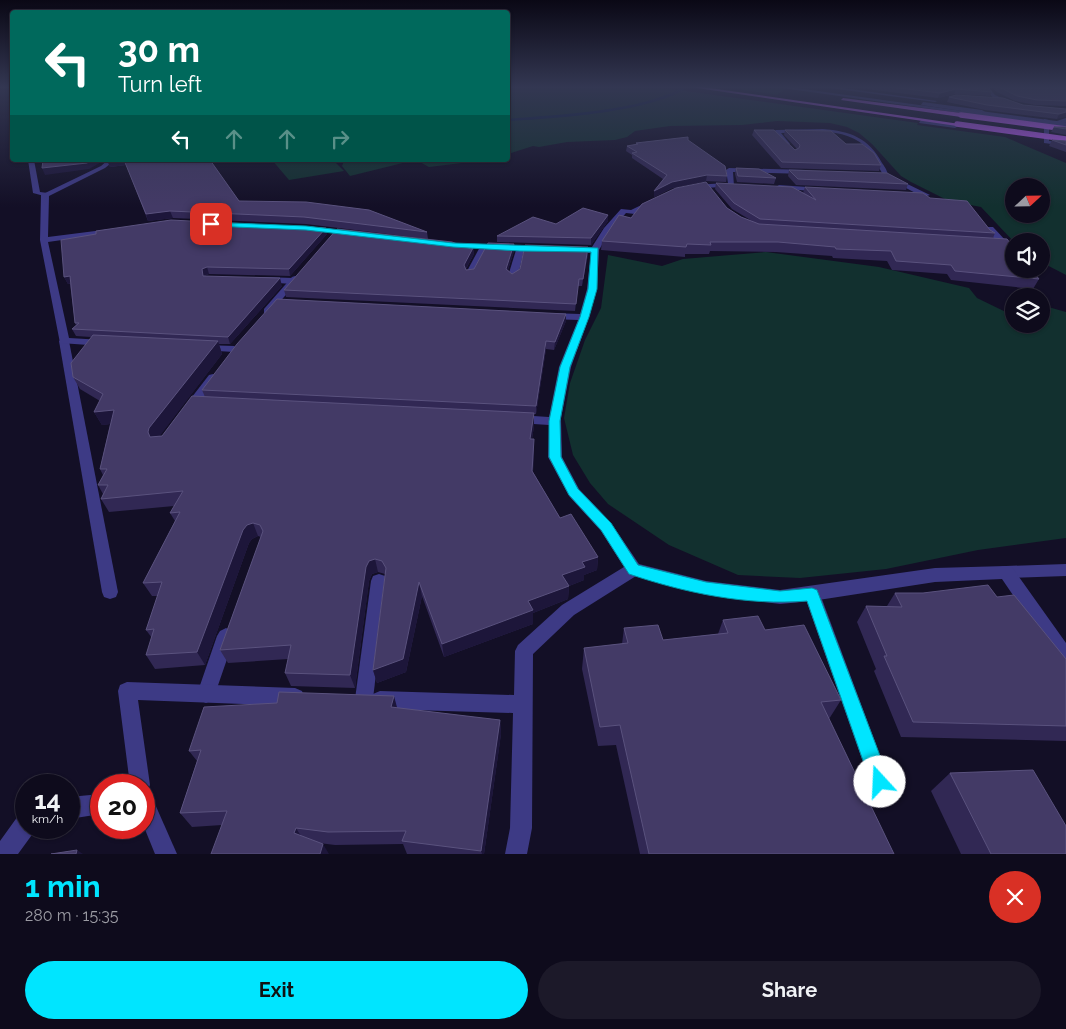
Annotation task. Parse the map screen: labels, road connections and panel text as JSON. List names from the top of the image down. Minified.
{"north":"right","page":{"turn":["30 m","Turn left"],"speed":"14 km/h","limit":"20","heading":["1 min","280 m · 15:35"],"buttons":["Exit","Share"]}}
